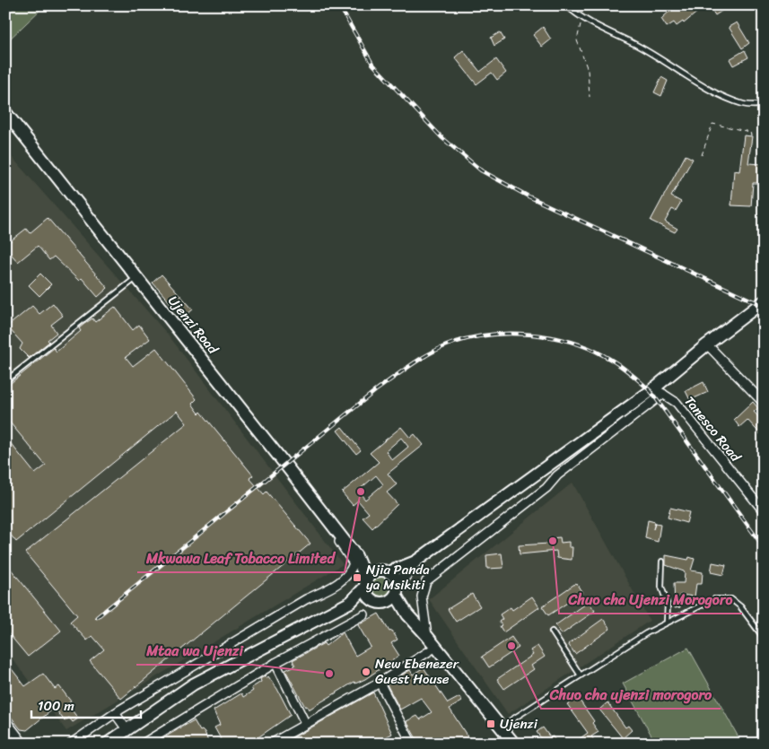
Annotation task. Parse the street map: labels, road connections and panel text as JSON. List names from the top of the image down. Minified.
{"streets":{"street":["Ujenzi Road","Tanesco Road"]},"places":{"other":["Mkwawa Leaf Tobacco Limited","Chuo cha Ujenzi Morogoro","Chuo cha ujenzi morogoro","New Ebenezer Guest House","Mtaa wa Ujenzi"],"transit":["Njia Panda ya Msikiti","Ujenzi"]},"scale_bar":"100 m"}
